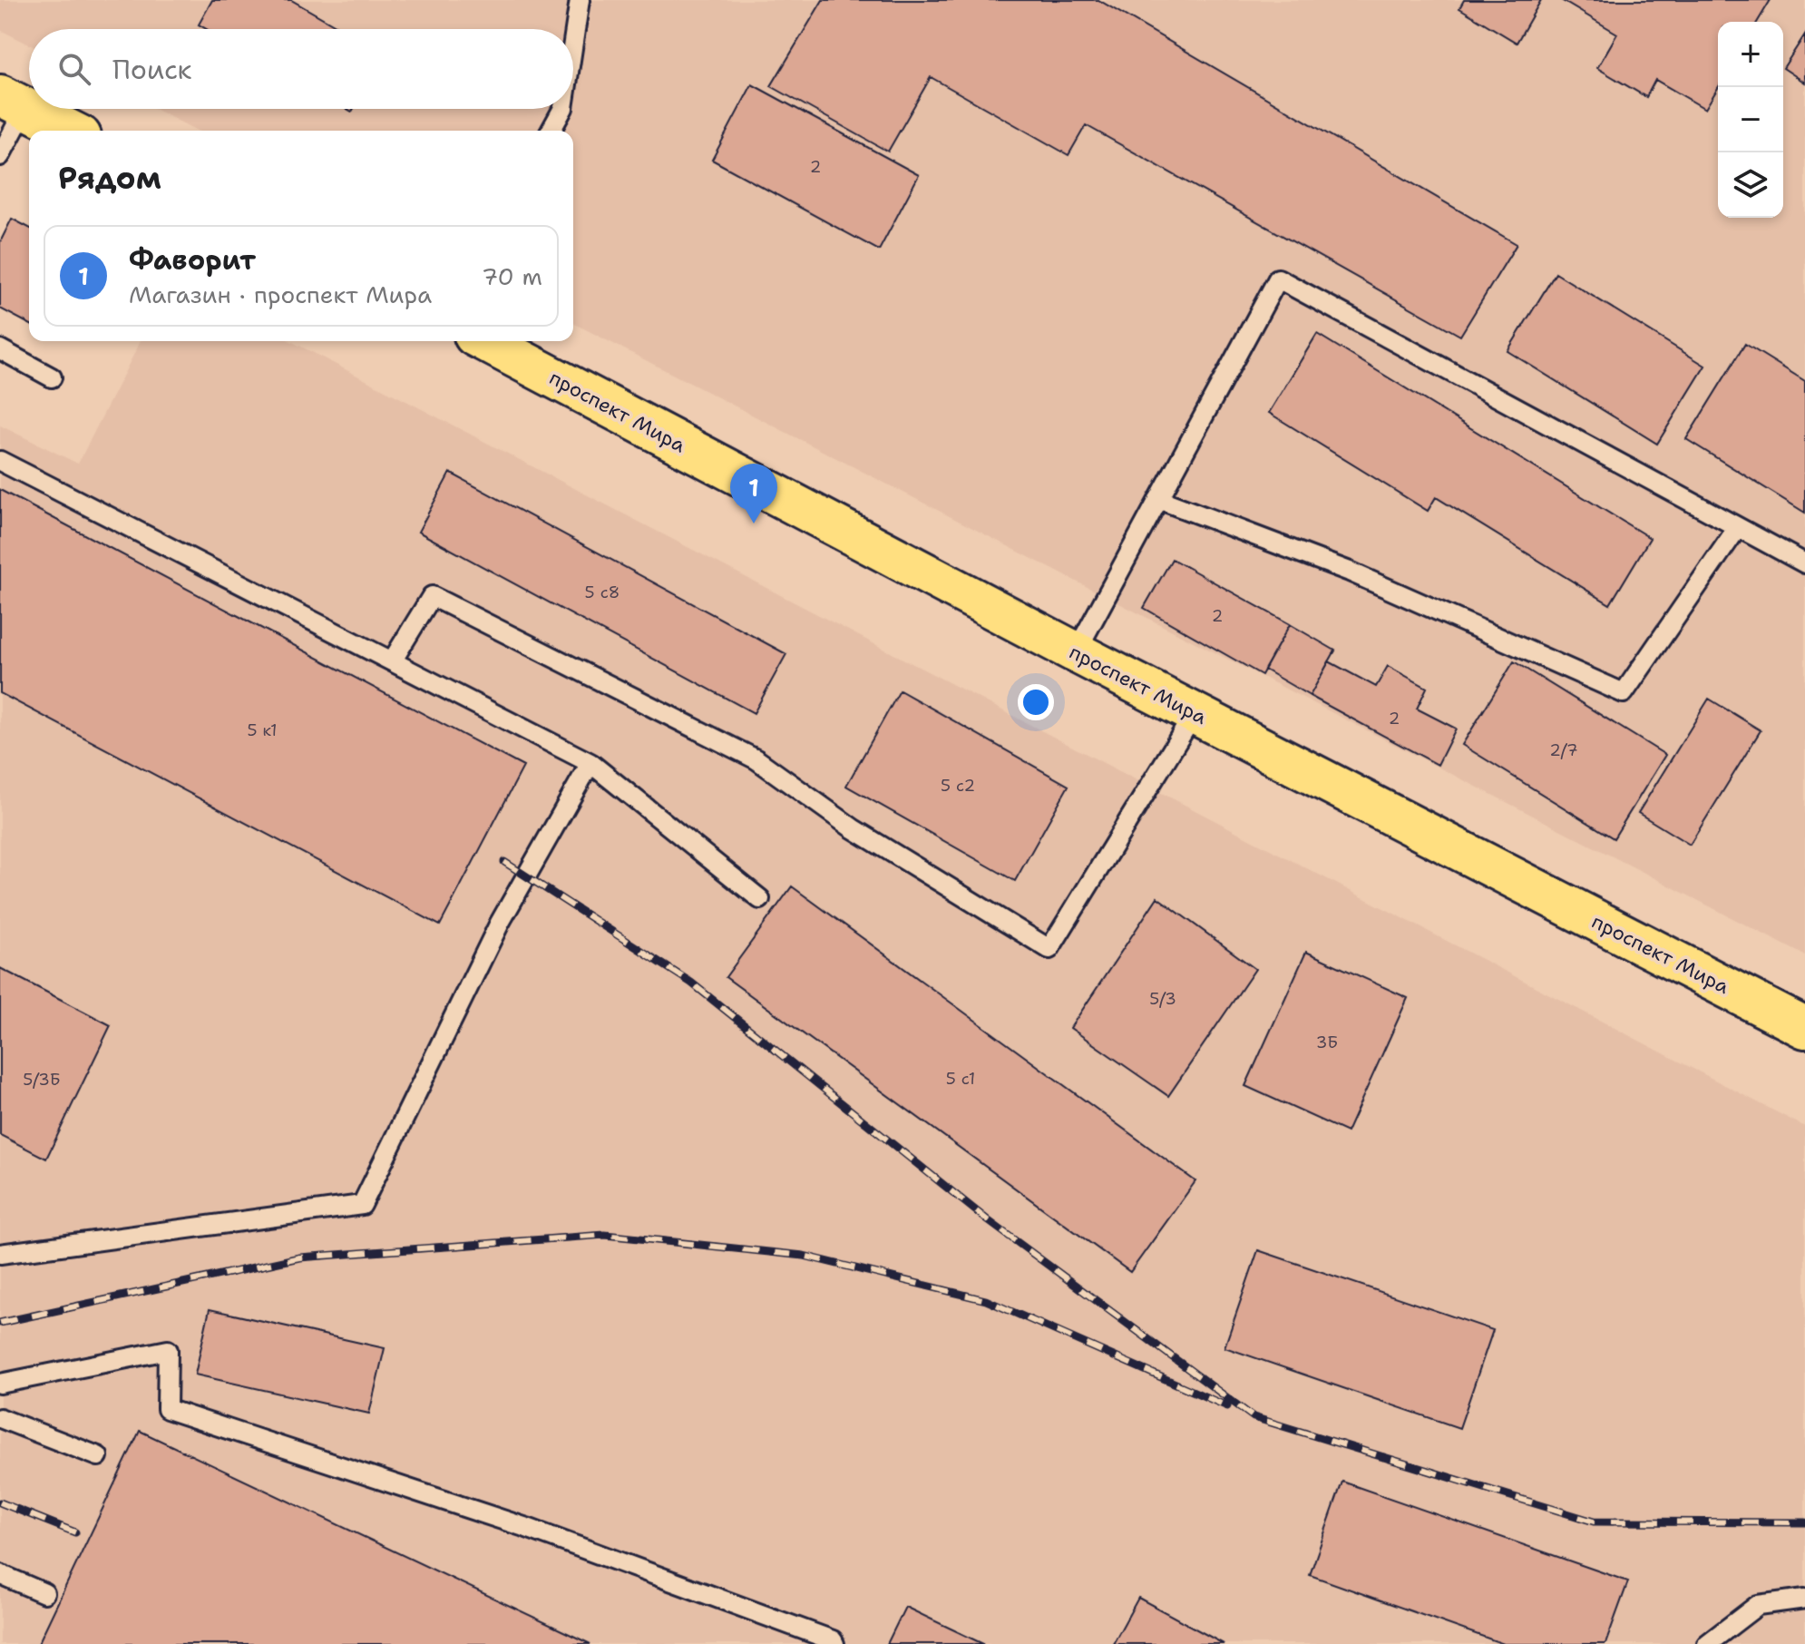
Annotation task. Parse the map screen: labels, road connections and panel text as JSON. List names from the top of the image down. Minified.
{"streets":{"main road":["проспект Мира"]},"house_numbers":["2","5 с8","2","2","5 к1","2/7","5 с2","5/3","3Б","5 с1","5/3Б"],"page":{"map_buttons":["+","−"],"search":"Поиск","heading":"Рядом","list":[{"mark":"1","name":"Фаворит","note":"Магазин · проспект Мира","value":"70 m"}],"pins":"1"}}
